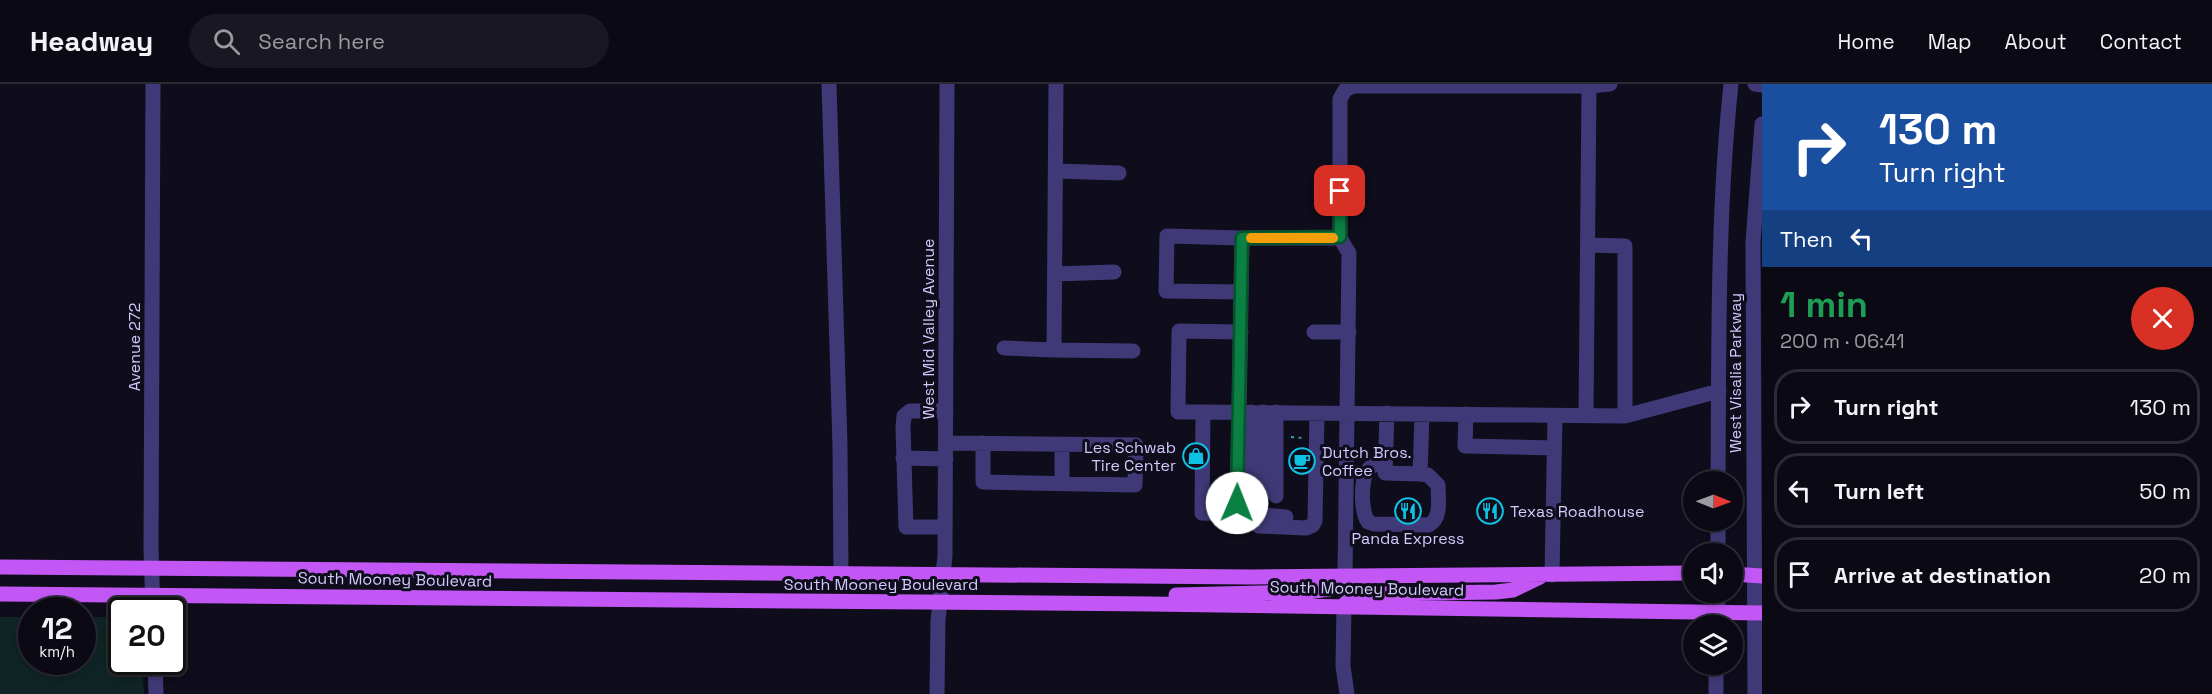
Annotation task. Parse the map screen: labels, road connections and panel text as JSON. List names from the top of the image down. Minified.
{"streets":{"main road":["South Mooney Boulevard"],"street":["West Mid Valley Avenue","Avenue 272","West Visalia Parkway"]},"crossings":[["West Mid Valley Avenue","South Mooney Boulevard"],["Avenue 272","South Mooney Boulevard"],["West Visalia Parkway","South Mooney Boulevard"]],"places":{"shop":["Les Schwab Tire Center"],"cafe":["Dutch Bros. Coffee"],"restaurant":["Panda Express","Texas Roadhouse"]},"north":"right","page":{"header":"Headway","search":"Search here","nav":["Home","Map","About","Contact"],"turn":["130 m","Turn right"],"then":"Then","heading":["1 min","200 m · 06:41"],"list":[{"name":"Turn right","value":"130 m"},{"name":"Turn left","value":"50 m"},{"name":"Arrive at destination","value":"20 m"}],"speed":"12 km/h","limit":"20"}}
